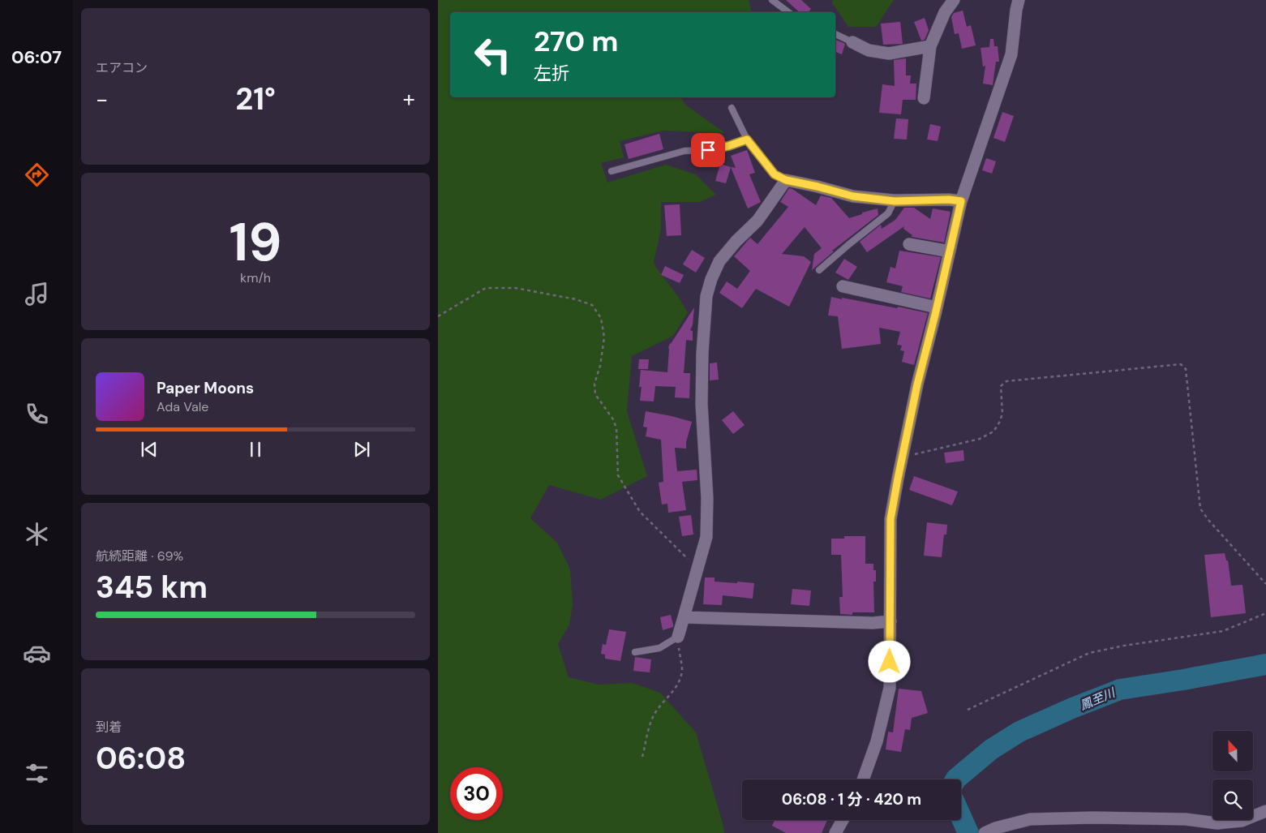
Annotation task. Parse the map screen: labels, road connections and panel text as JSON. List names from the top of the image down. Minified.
{"water":["鳳至川"],"north":"top","page":{"tabs":"06:07","tile":["エアコン",["19","km/h"],["航続距離 · 69%","345 km"],["到着","06:08"]],"turn":["270 m","左折"],"heat":["−","21°","+"],"song":["Paper Moons","Ada Vale"],"limit":"30","trip":"06:08 · 1 分 · 420 m"}}
